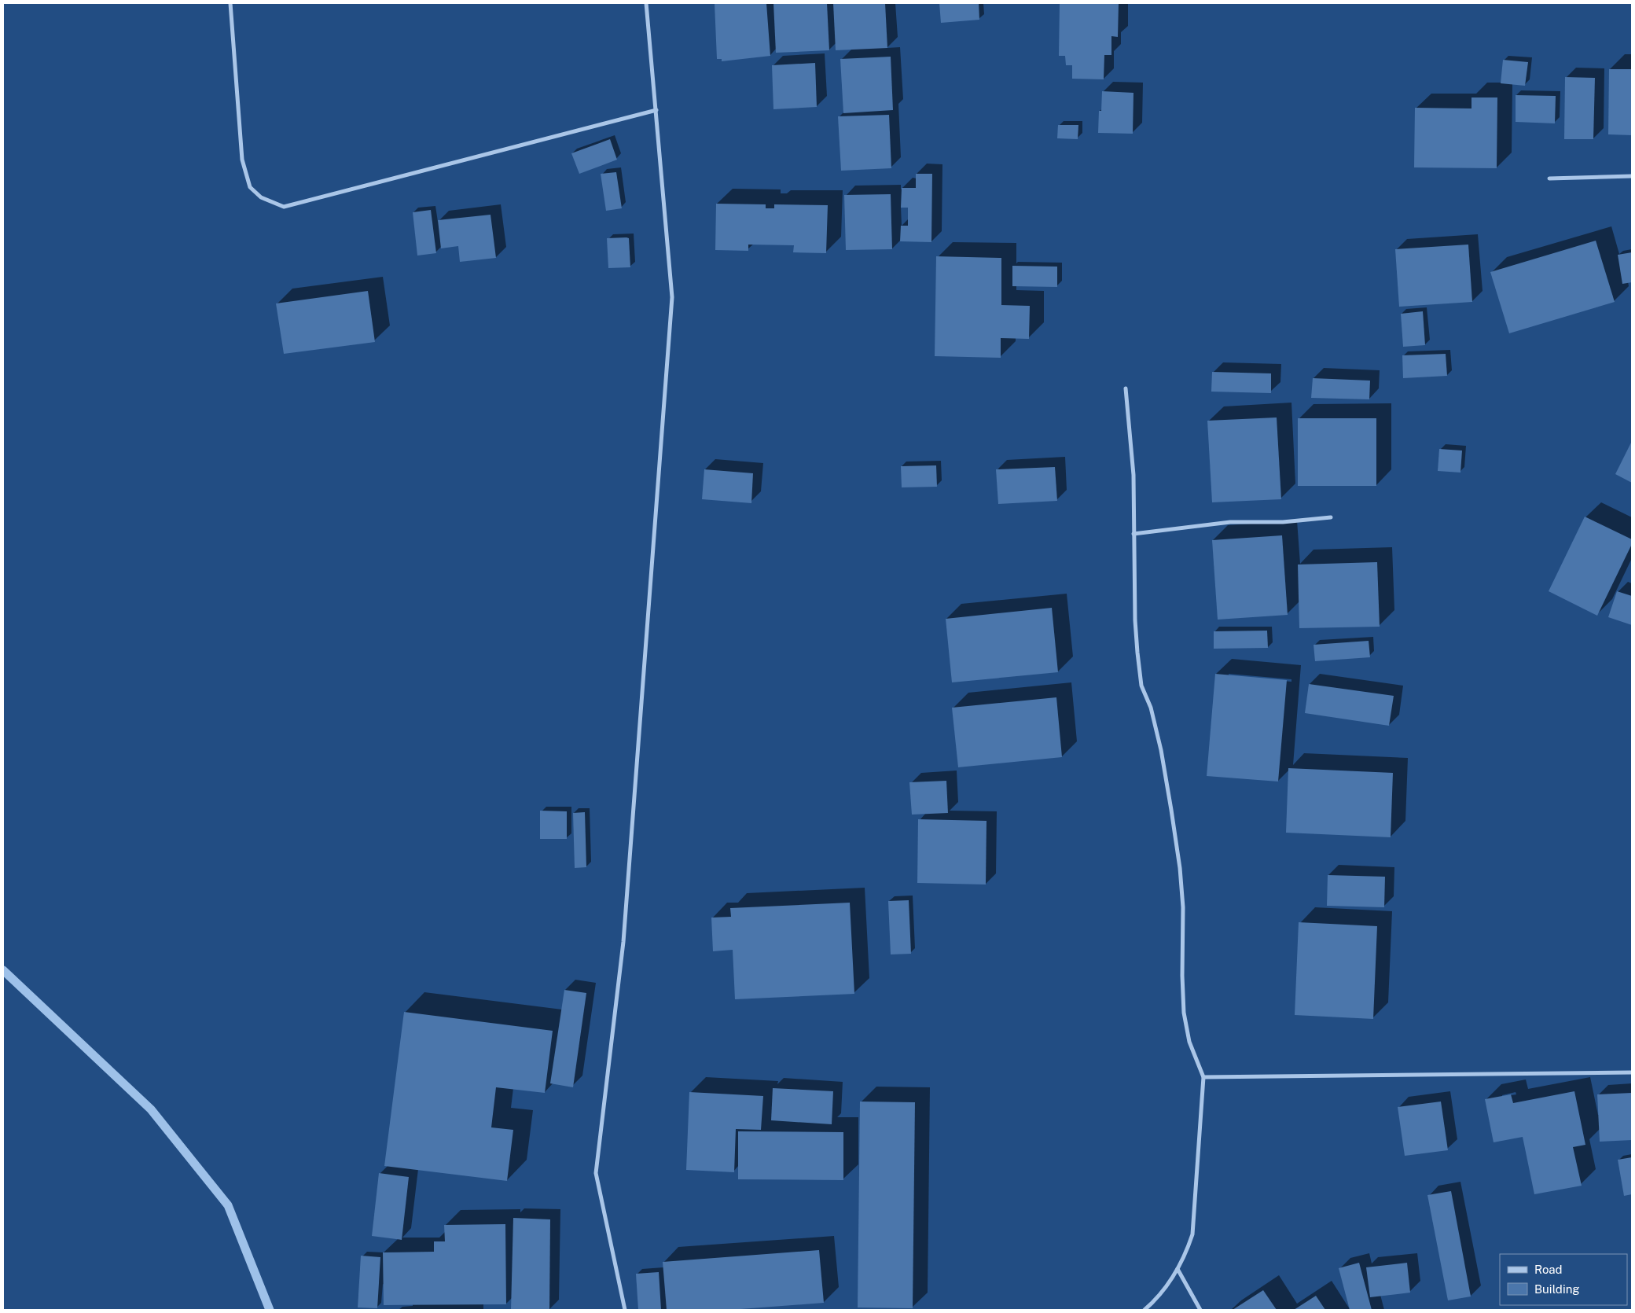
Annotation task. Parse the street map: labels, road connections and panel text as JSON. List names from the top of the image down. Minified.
{"legend":["Road","Building"]}
